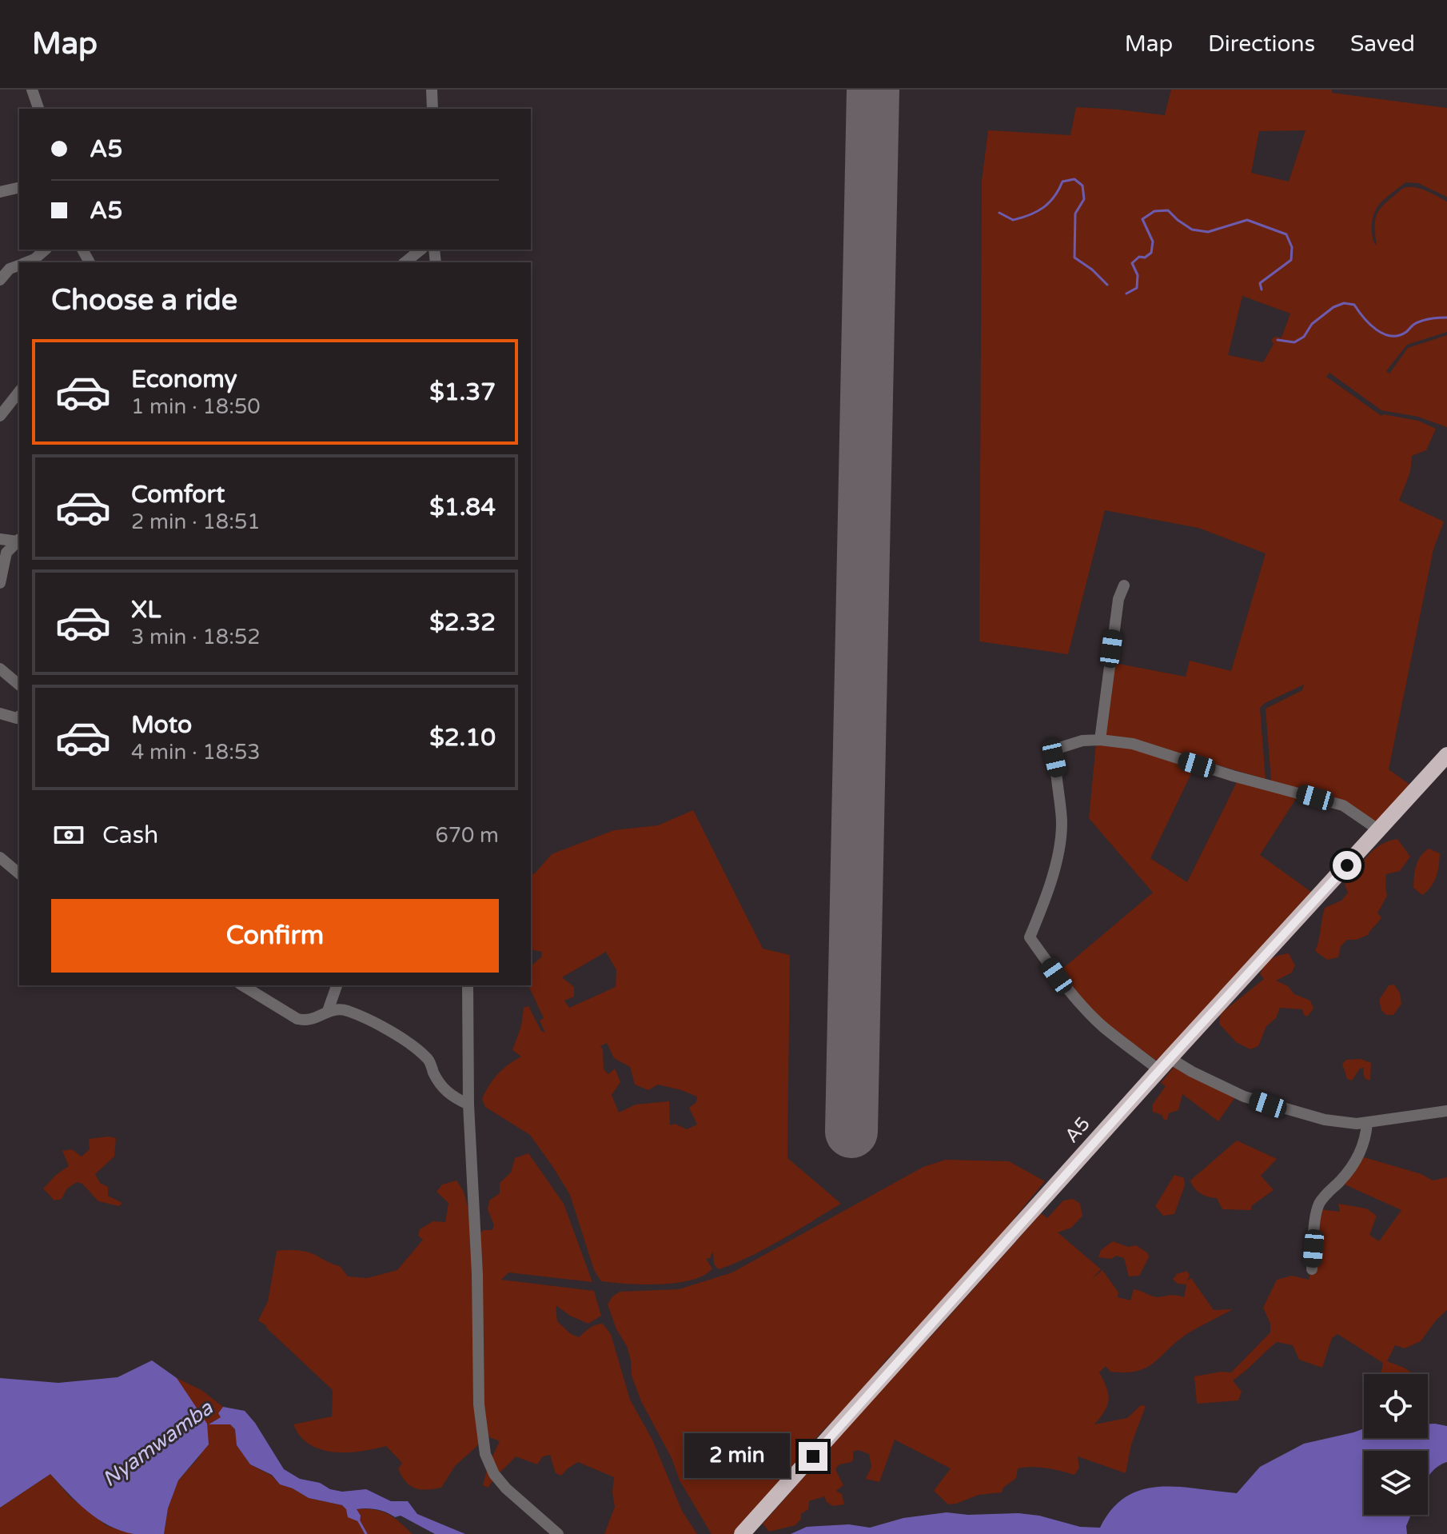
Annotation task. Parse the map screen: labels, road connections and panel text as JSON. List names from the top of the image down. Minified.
{"streets":{"highway":["A5"]},"water":["Nyamwamba"],"page":{"header":"Map","nav":["Map","Directions","Saved"],"banner":["A5","A5"],"heading":"Choose a ride","list":[{"name":"Economy","note":"1 min · 18:50","value":"$1.37"},{"name":"Comfort","note":"2 min · 18:51","value":"$1.84"},{"name":"XL","note":"3 min · 18:52","value":"$2.32"},{"name":"Moto","note":"4 min · 18:53","value":"$2.10"}],"pay":["Cash","670 m"],"buttons":"Confirm","bubble":"2 min"}}
